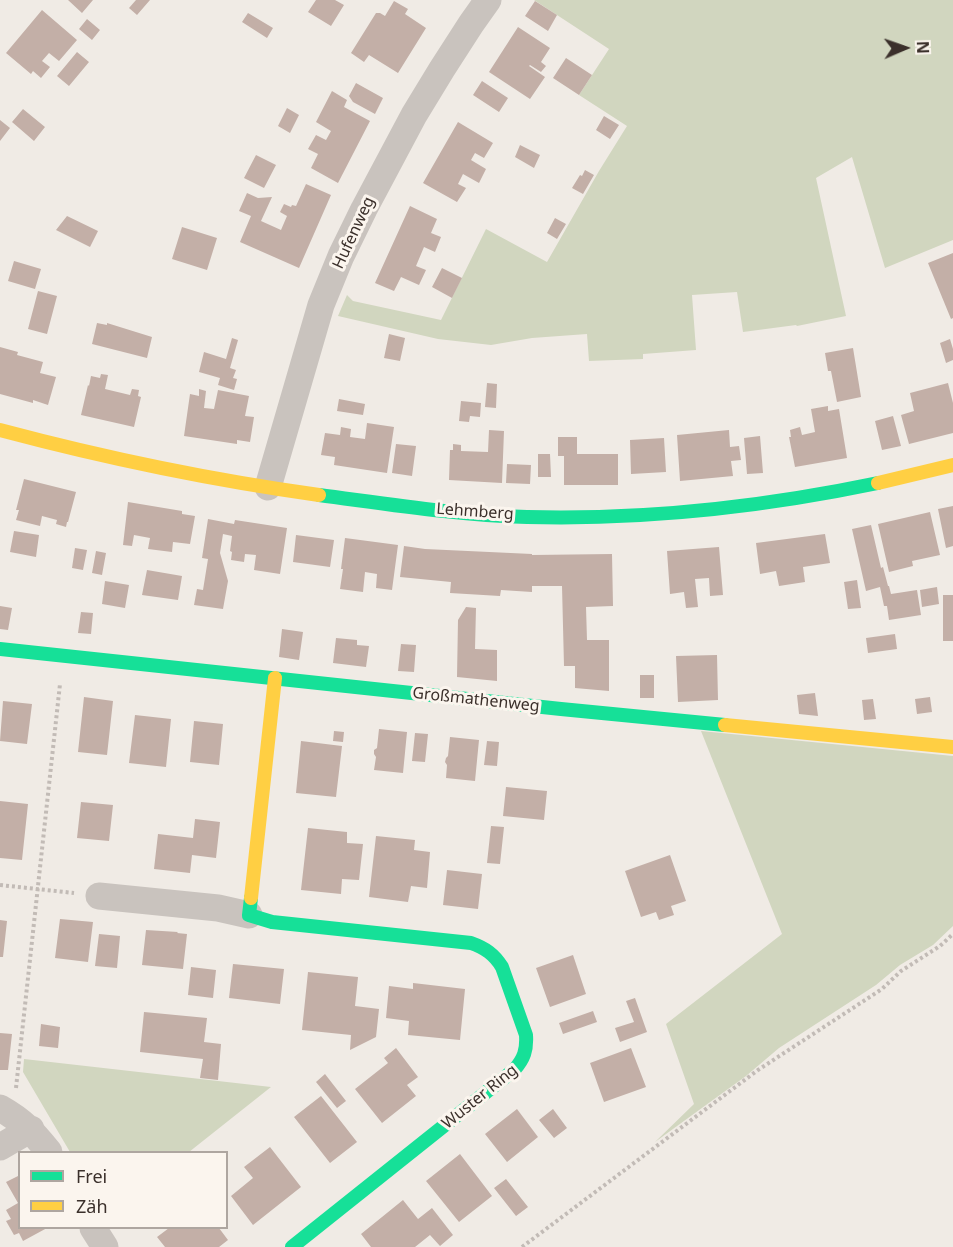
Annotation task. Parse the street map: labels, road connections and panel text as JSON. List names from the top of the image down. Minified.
{"streets":{"street":["Hufenweg","Lehmberg","Großmathenweg","Wuster Ring"]},"crossings":[["Hufenweg","Lehmberg"]],"legend":["Frei","Zäh"],"north":"right"}
